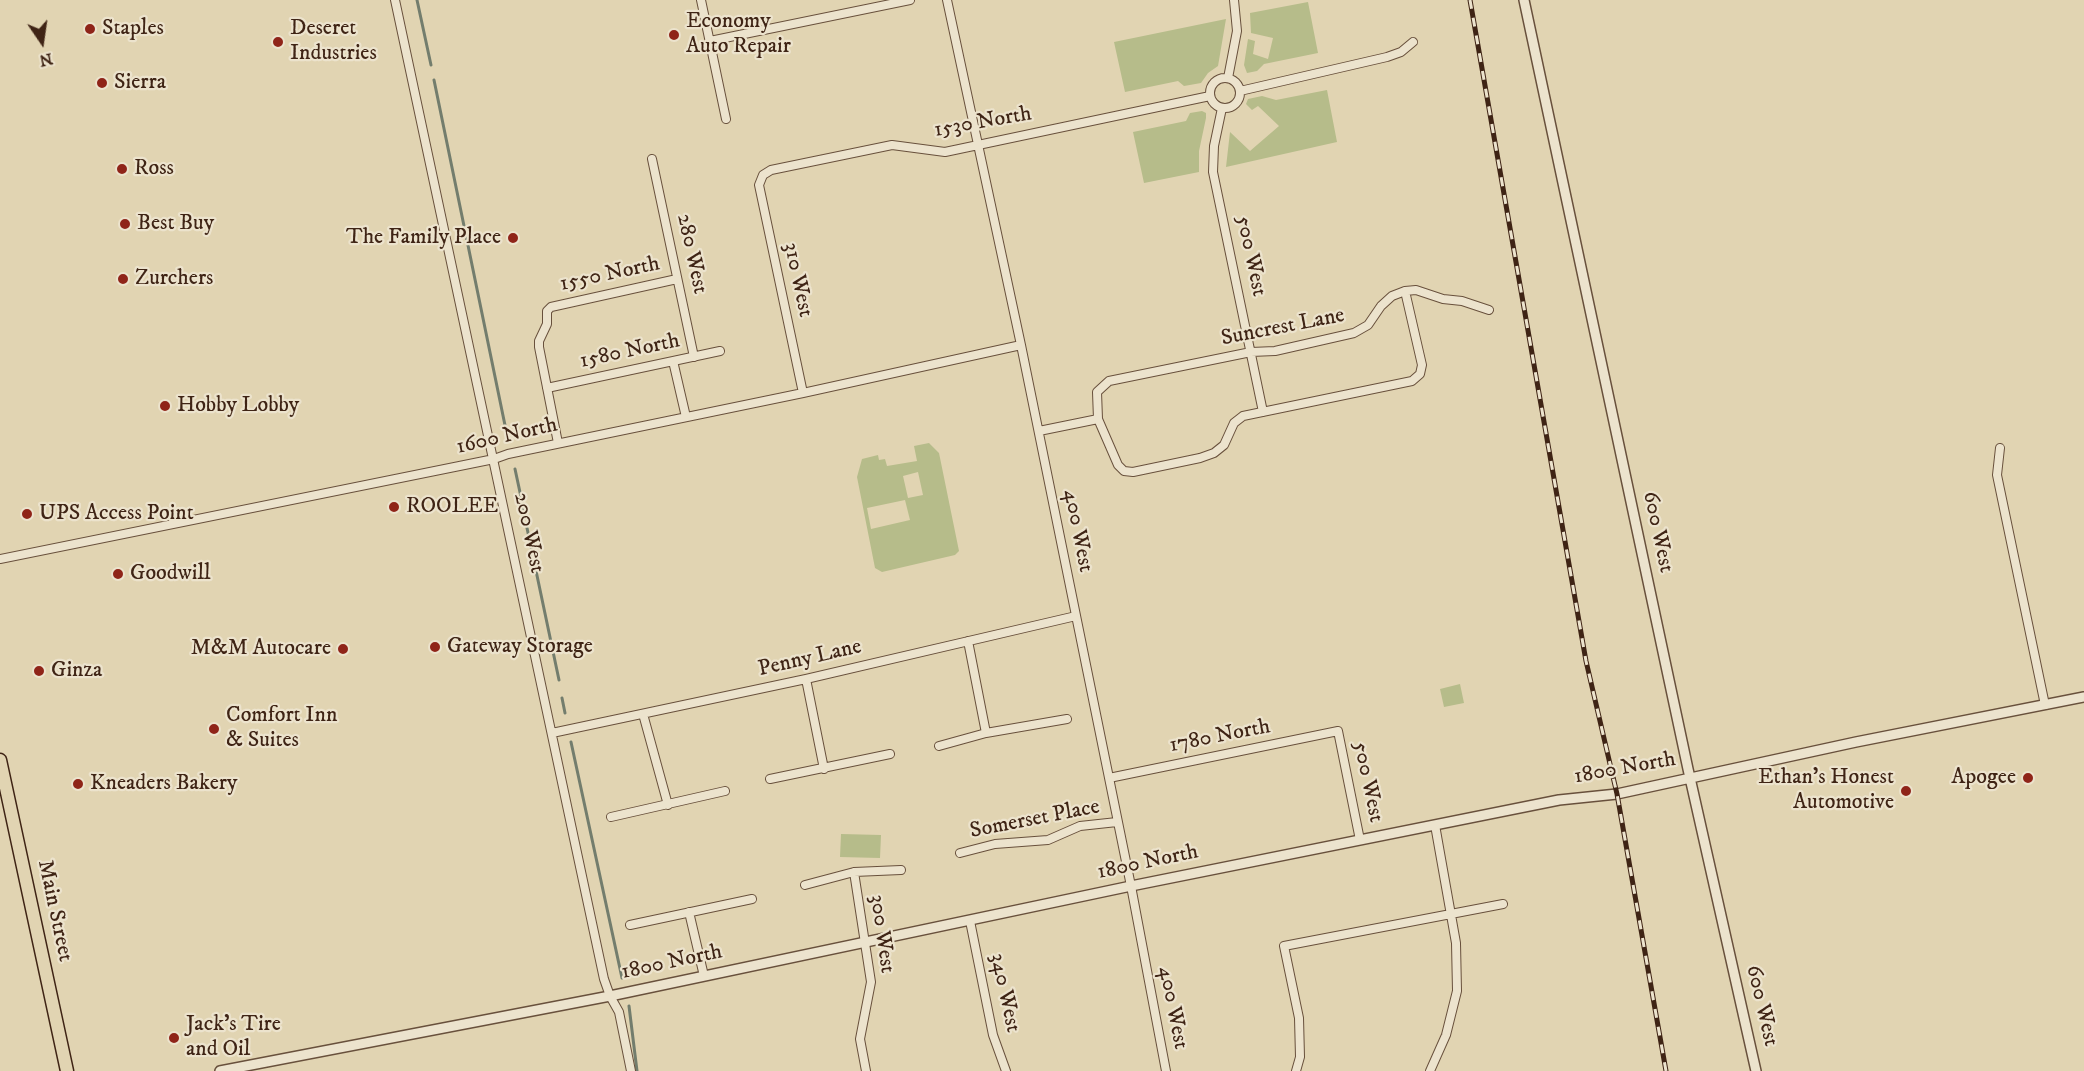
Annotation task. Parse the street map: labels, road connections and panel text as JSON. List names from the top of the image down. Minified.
{"streets":{"main road":["Main Street"],"street":["1530 North","280 West","500 West","1550 North","310 West","Suncrest Lane","1580 North","1600 North","400 West","600 West","200 West","Penny Lane","1780 North","1800 North","Somerset Place","300 West","340 West"]},"crossings":[["1530 North","500 West"],["1530 North","310 West"],["1530 North","400 West"],["280 West","1550 North"],["280 West","1580 North"],["500 West","Suncrest Lane"],["500 West","1780 North"],["500 West","1800 North"],["1550 North","1580 North"],["310 West","1600 North"],["1600 North","400 West"],["1600 North","200 West"],["400 West","Penny Lane"],["400 West","1780 North"],["400 West","1800 North"],["400 West","Somerset Place"],["600 West","1800 North"],["200 West","Penny Lane"],["200 West","1800 North"],["1800 North","300 West"],["1800 North","340 West"]],"places":["Staples","Economy Auto Repair","Deseret Industries","Sierra","Ross","Best Buy","The Family Place","Zurchers","Hobby Lobby","ROOLEE","UPS Access Point","Goodwill","Gateway Storage","M&M Autocare","Ginza","Comfort Inn & Suites","Apogee","Kneaders Bakery","Ethan's Honest Automotive","Jack's Tire and Oil"],"north":"bottom"}
